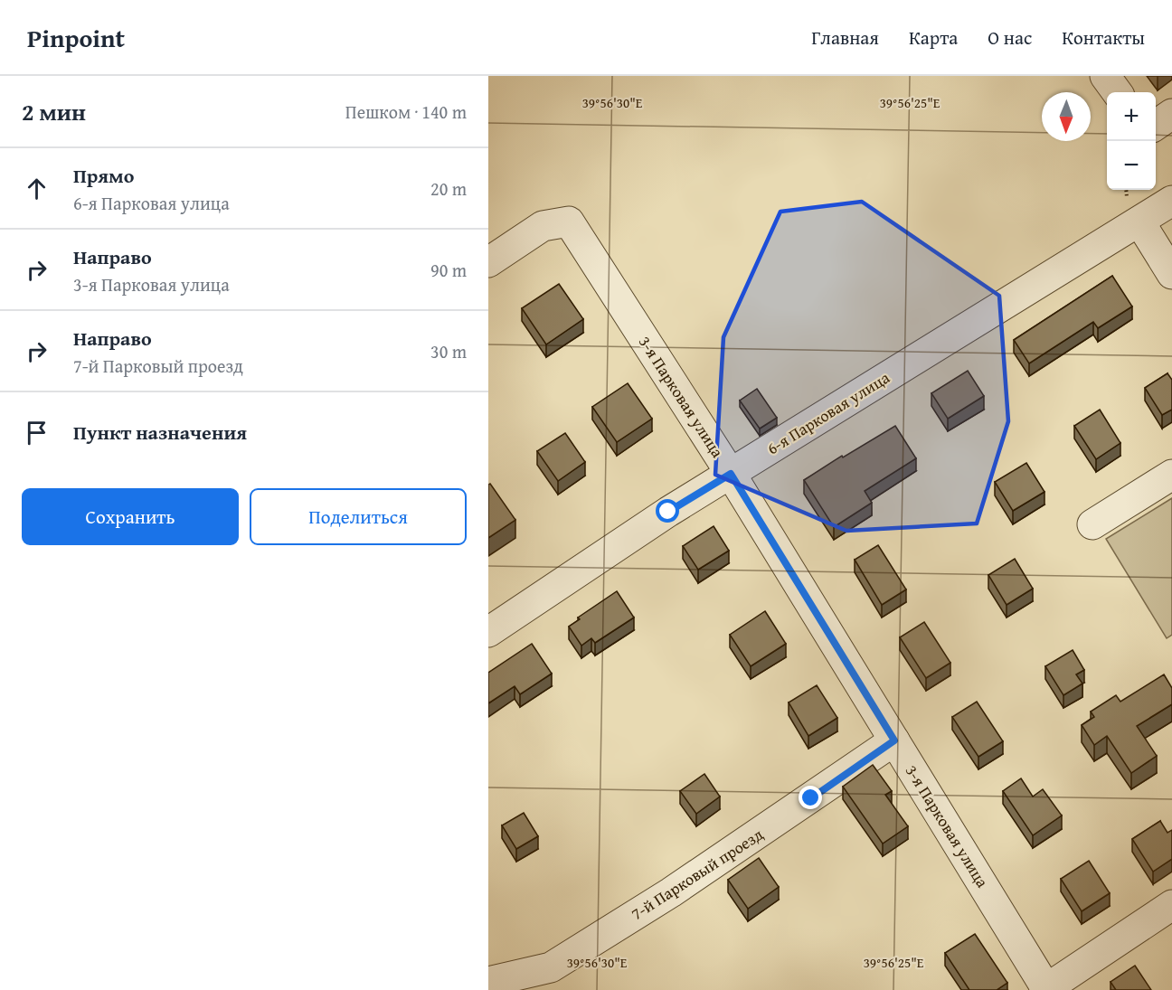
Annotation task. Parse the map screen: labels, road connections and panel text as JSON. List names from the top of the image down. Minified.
{"streets":{"street":["3-я Парковая улица","6-я Парковая улица","7-й Парковый проезд"]},"crossings":[["3-я Парковая улица","6-я Парковая улица"],["3-я Парковая улица","7-й Парковый проезд"]],"north":"bottom","page":{"header":"Pinpoint","nav":["Главная","Карта","О нас","Контакты"],"heading":["2 мин","Пешком · 140 m"],"map_buttons":["+","−"],"list":[["Прямо","6-я Парковая улица","20 m"],["Направо","3-я Парковая улица","90 m"],["Направо","7-й Парковый проезд","30 m"],"Пункт назначения"],"buttons":["Сохранить","Поделиться"]},"coordinates":["39°56'30\"E","39°56'25\"E"]}
